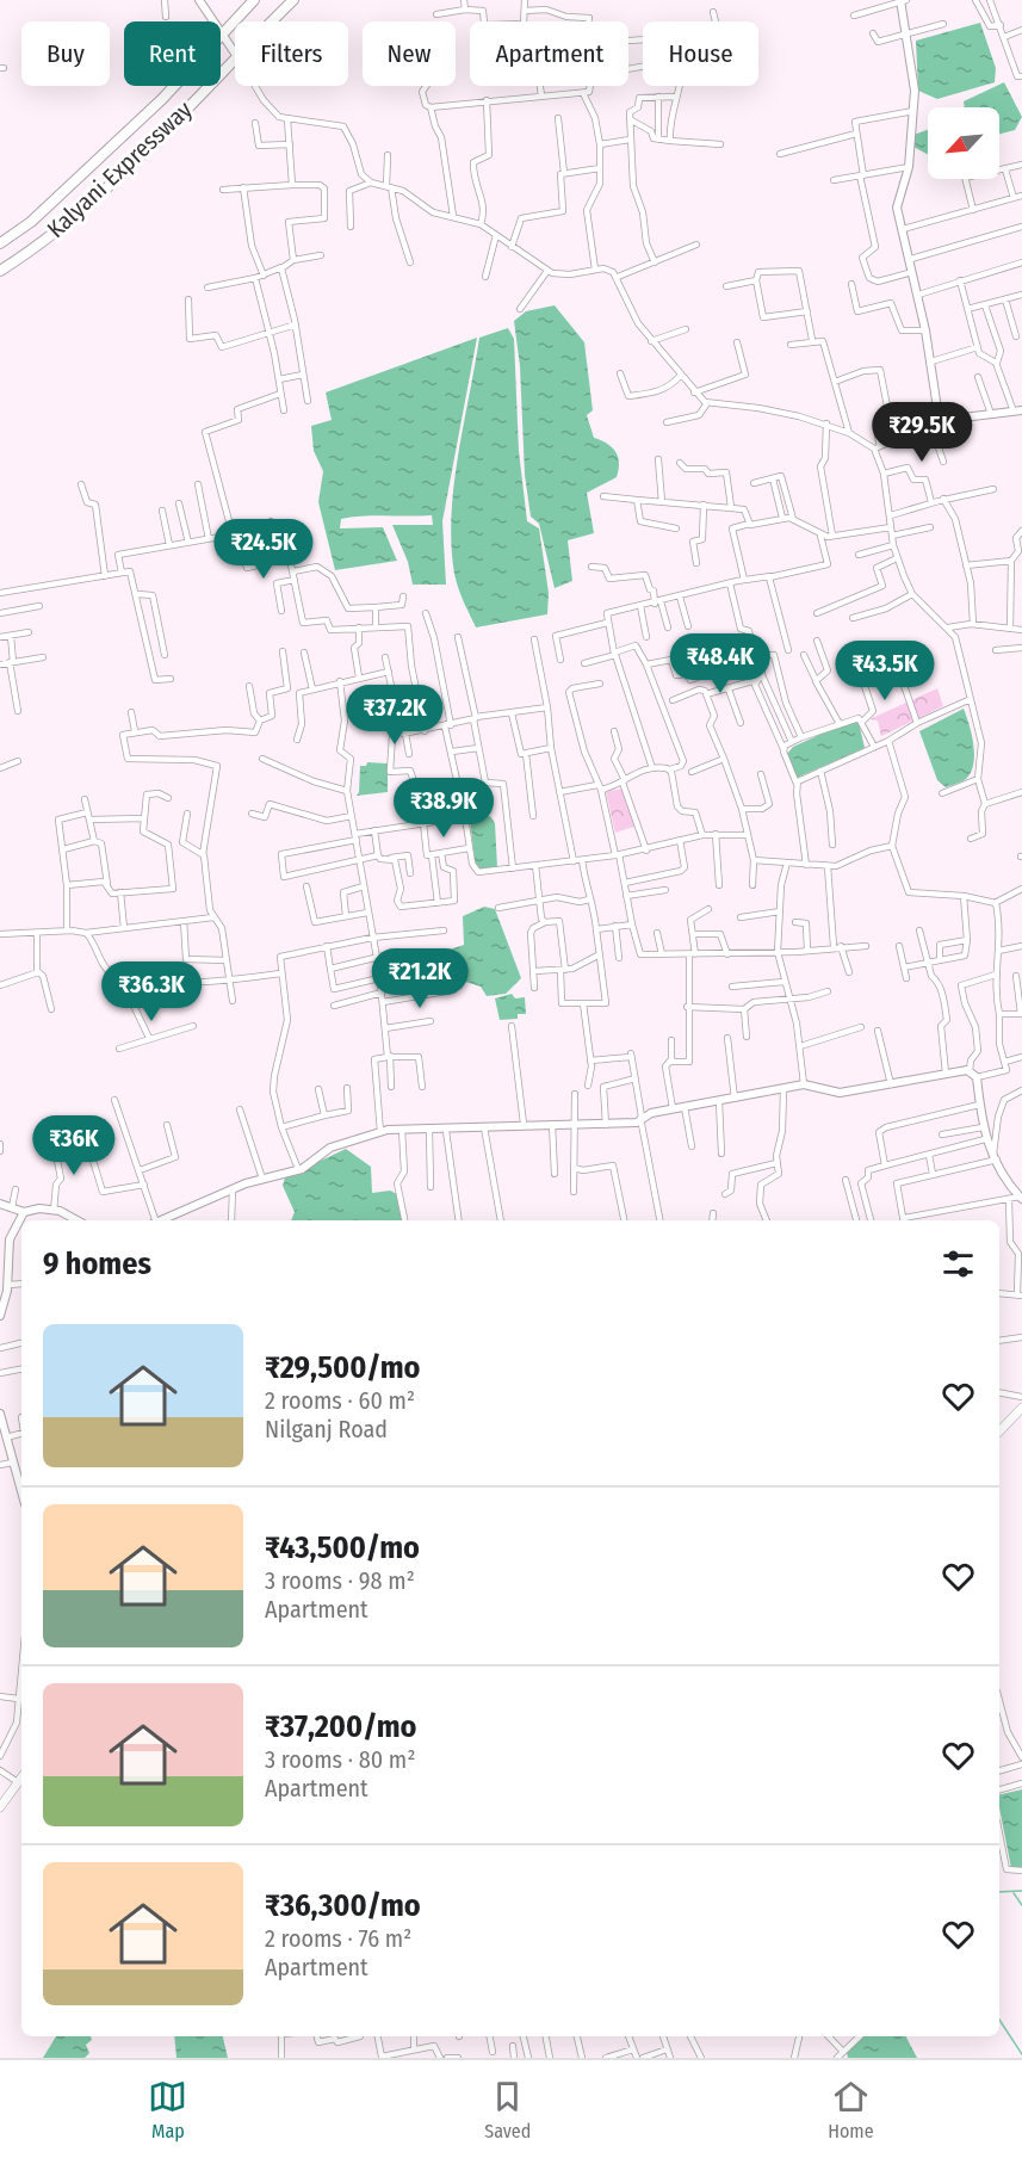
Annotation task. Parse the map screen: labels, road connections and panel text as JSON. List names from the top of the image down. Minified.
{"streets":{"highway":["Kalyani Expressway"]},"north":"bottom left","page":{"chip":["Buy","Rent","Filters","New","Apartment","House"],"price":["₹29.5K","₹24.5K","₹48.4K","₹43.5K","₹37.2K","₹38.9K","₹21.2K","₹36.3K","₹36K"],"heading":"9 homes","list":[{"name":"₹29,500/mo","note":"2 rooms · 60 m² · Nilganj Road"},{"name":"₹43,500/mo","note":"3 rooms · 98 m² · Apartment"},{"name":"₹37,200/mo","note":"3 rooms · 80 m² · Apartment"},{"name":"₹36,300/mo","note":"2 rooms · 76 m² · Apartment"}],"tabs":["Map","Saved","Home"]}}
